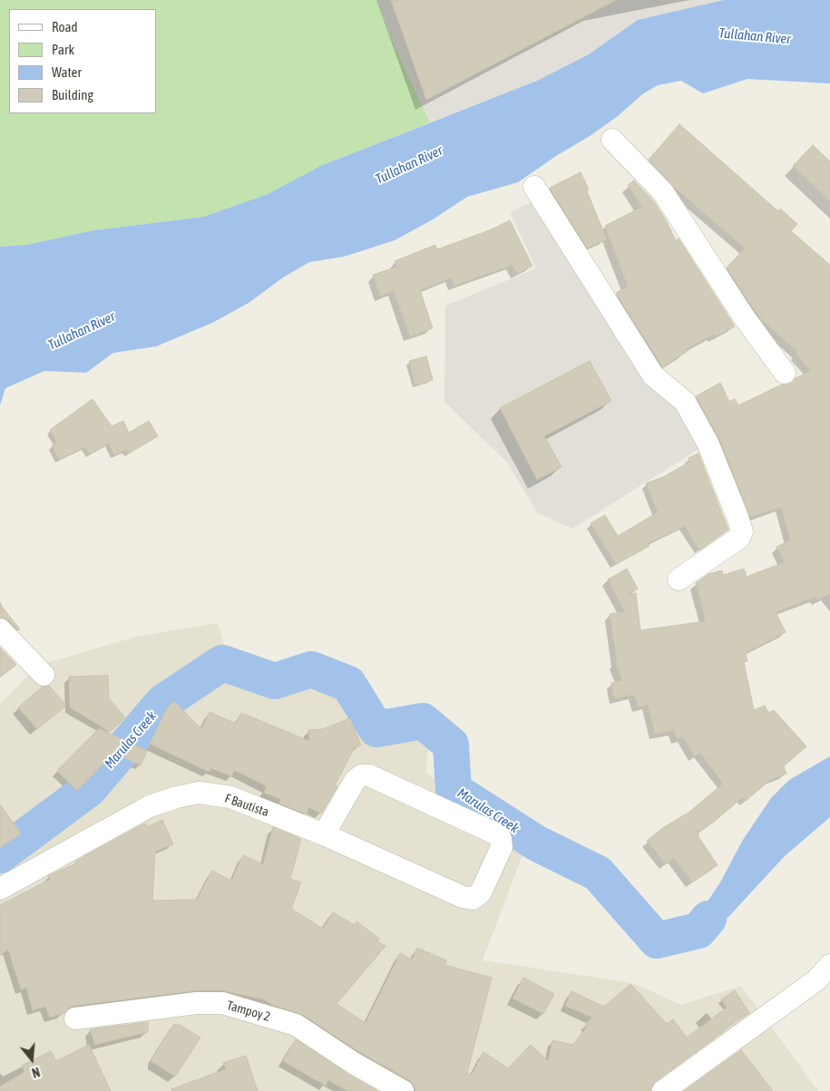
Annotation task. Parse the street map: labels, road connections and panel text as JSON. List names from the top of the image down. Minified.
{"streets":{"street":["F Bautista","Tampoy 2"]},"water":["Tullahan River","Marulas Creek"],"legend":["Road","Park","Water","Building"],"north":"bottom"}
